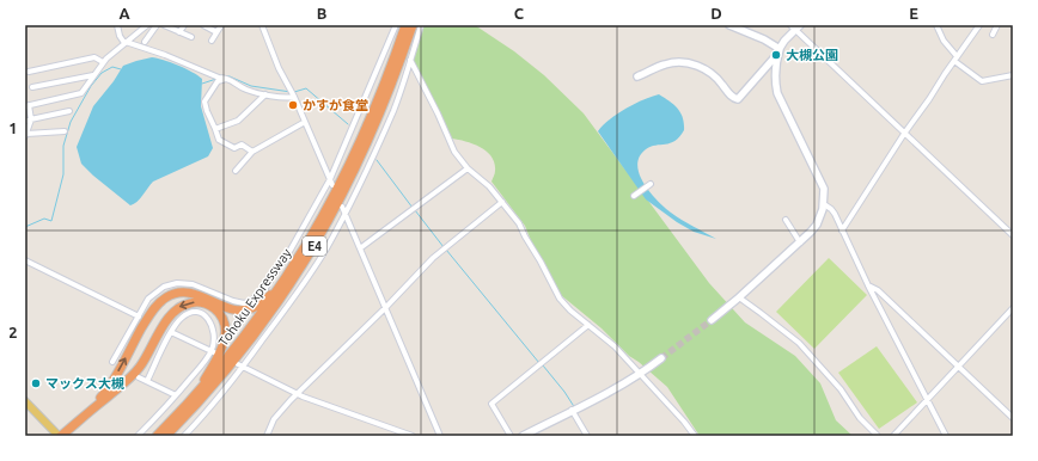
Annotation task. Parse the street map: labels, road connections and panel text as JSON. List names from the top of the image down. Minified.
{"streets":{"highway":["E4","Tohoku Expressway"]},"places":["大槻公園","かすが食堂","マックス大槻"],"grid":{"columns":["A","B","C","D","E"],"rows":["1","2"]}}
